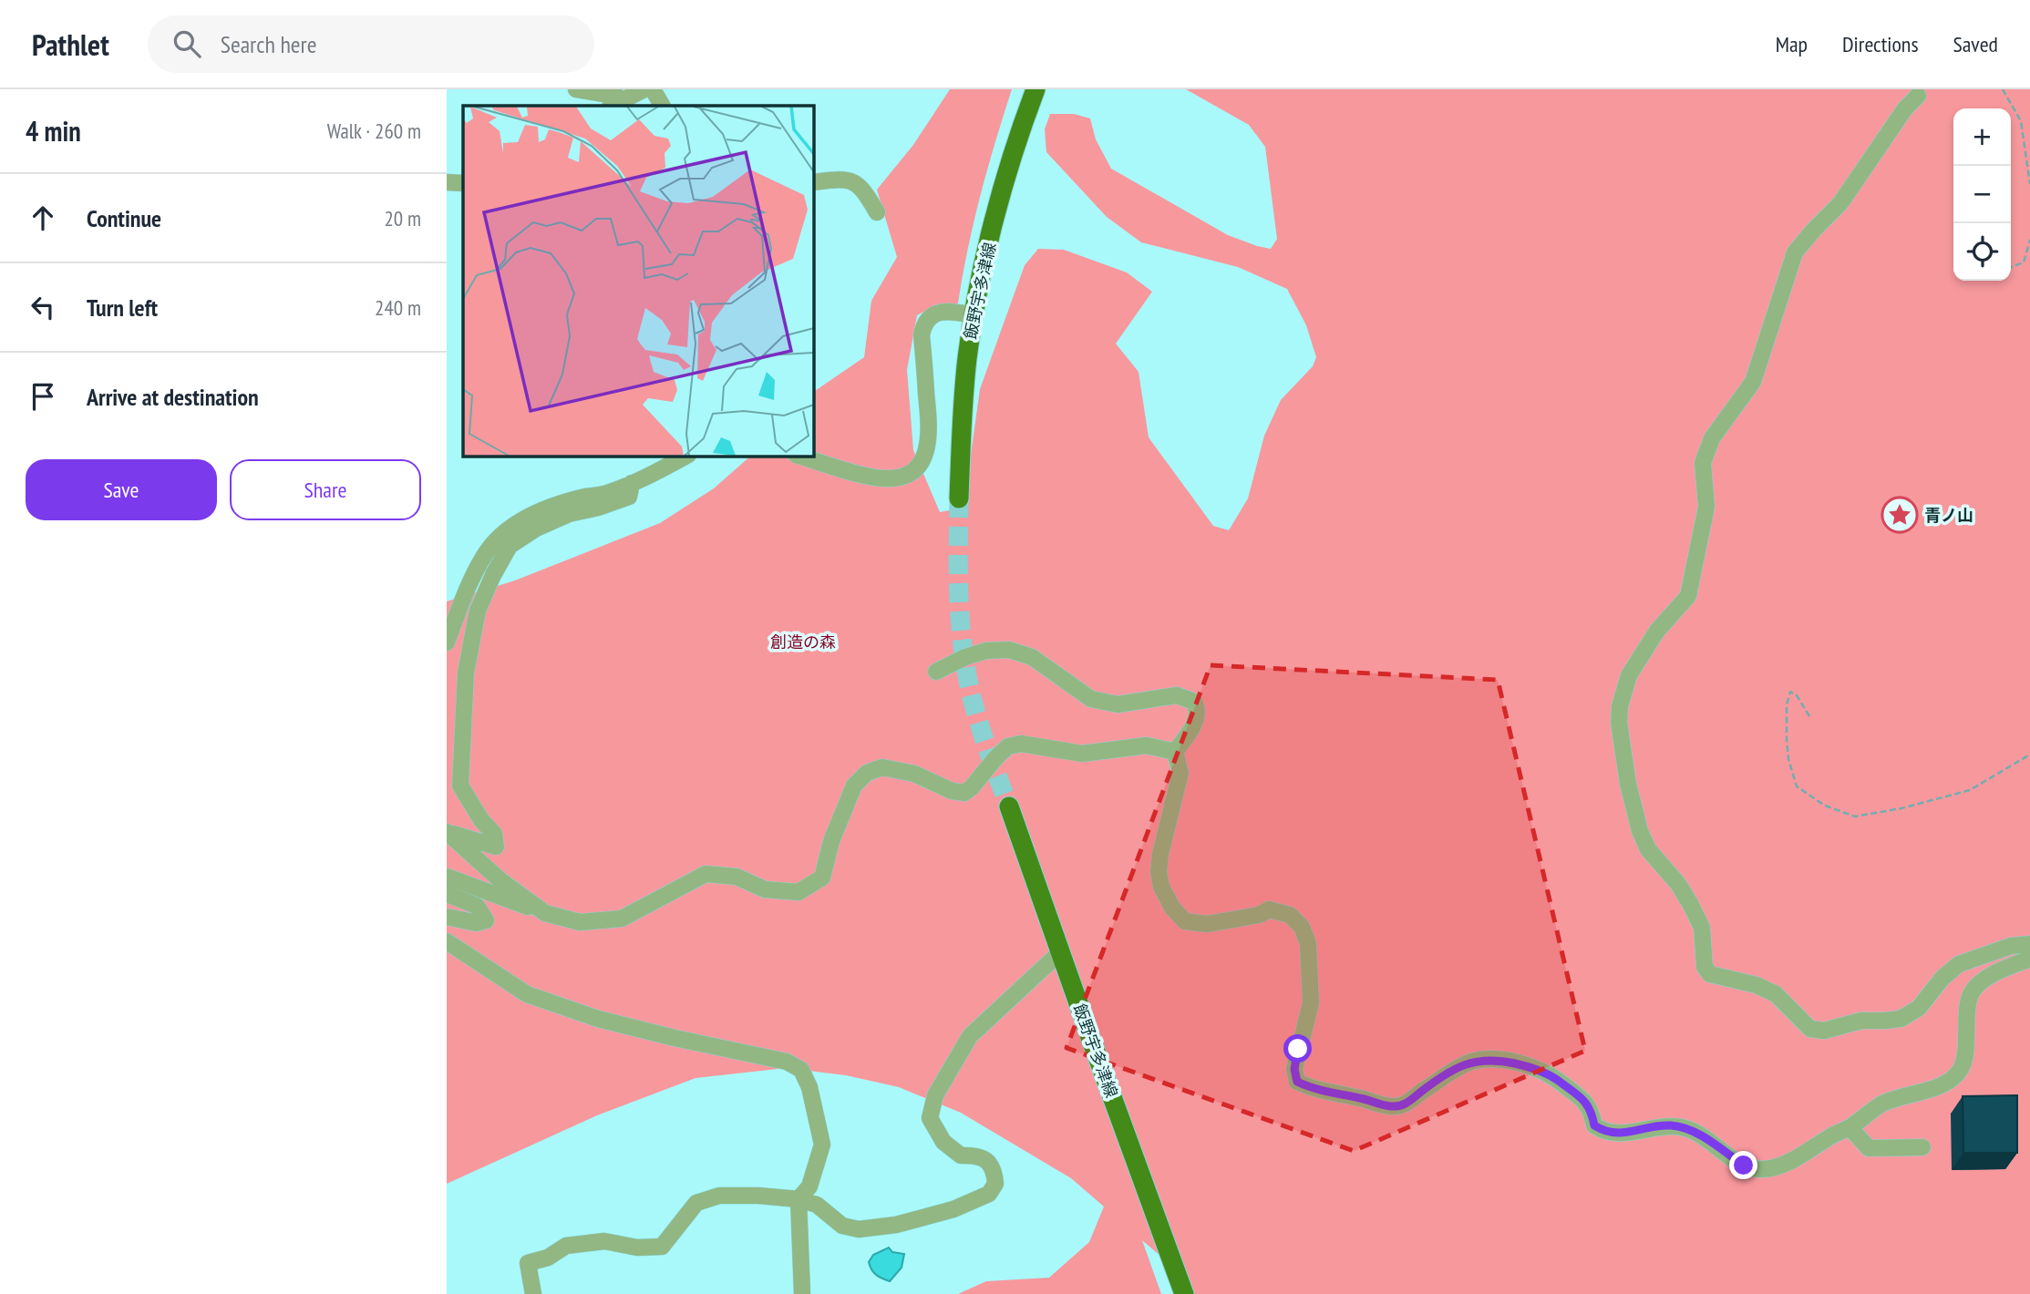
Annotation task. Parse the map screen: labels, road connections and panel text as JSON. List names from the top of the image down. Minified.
{"streets":{"main road":["飯野宇多津線"]},"parks":["創造の森"],"places":{"place":["青ノ山"]},"page":{"header":"Pathlet","search":"Search here","nav":["Map","Directions","Saved"],"heading":["4 min","Walk · 260 m"],"map_buttons":["+","−"],"list":[["Continue","20 m"],["Turn left","240 m"],"Arrive at destination"],"buttons":["Save","Share"]}}
